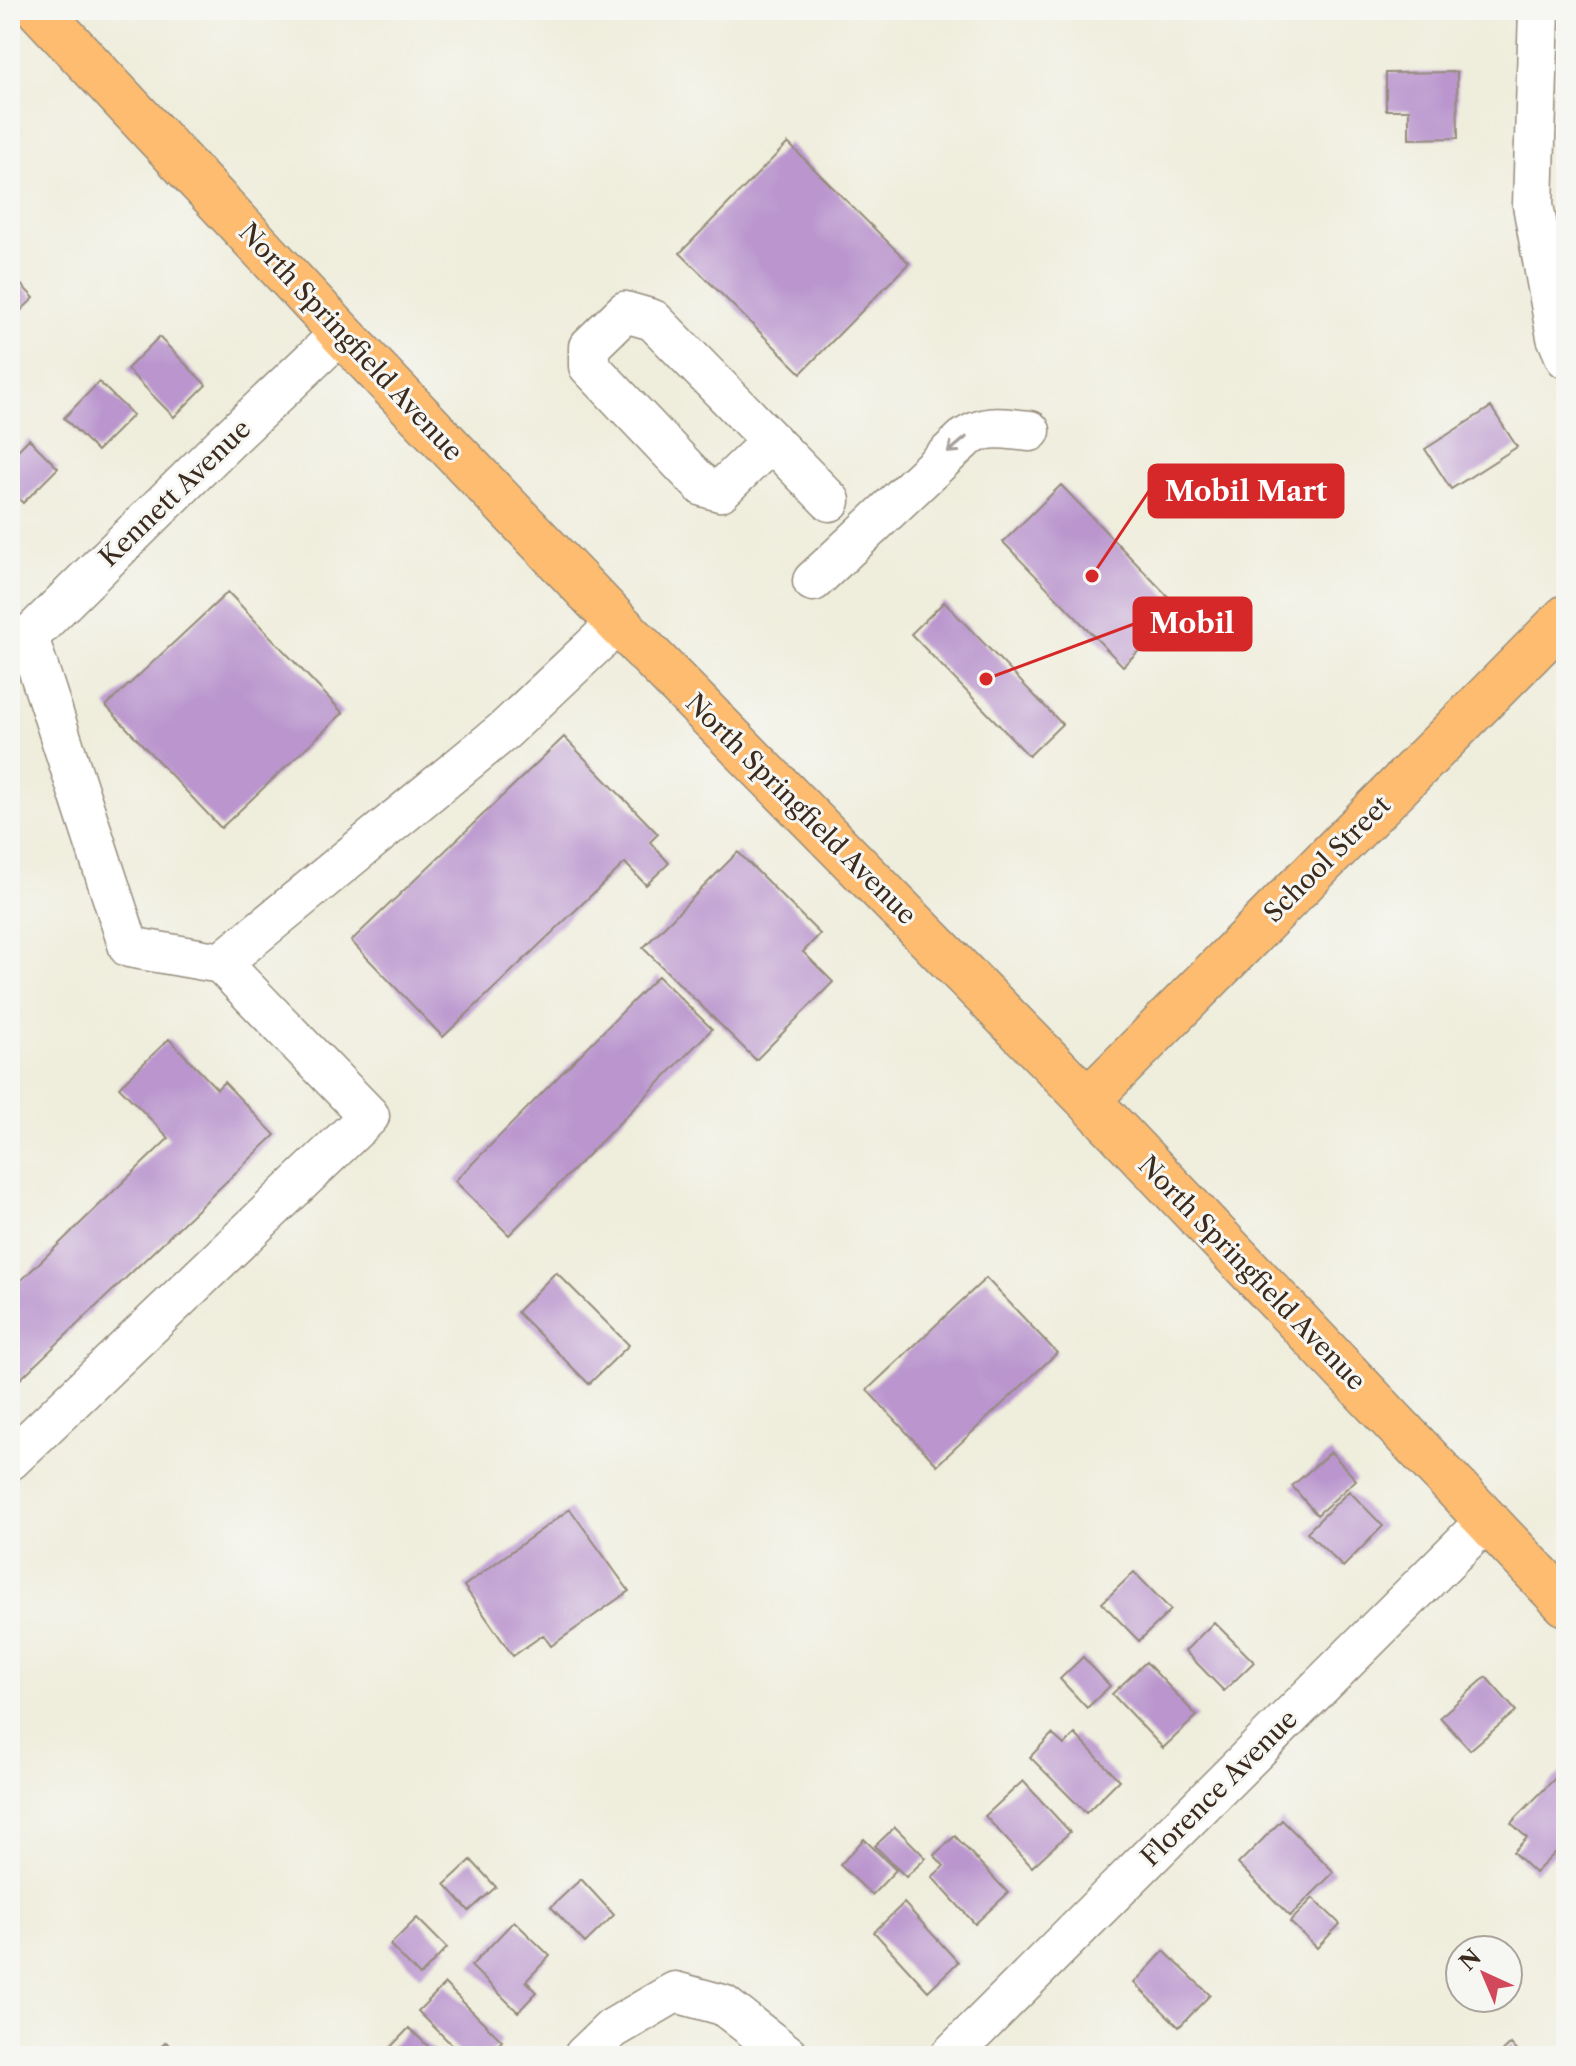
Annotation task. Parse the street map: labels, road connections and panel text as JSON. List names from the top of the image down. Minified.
{"streets":{"main road":["North Springfield Avenue","School Street"],"street":["Kennett Avenue","Florence Avenue"]},"crossings":[["North Springfield Avenue","Kennett Avenue"],["North Springfield Avenue","School Street"],["North Springfield Avenue","Florence Avenue"]],"places":["Mobil Mart","Mobil"],"north":"top left"}
